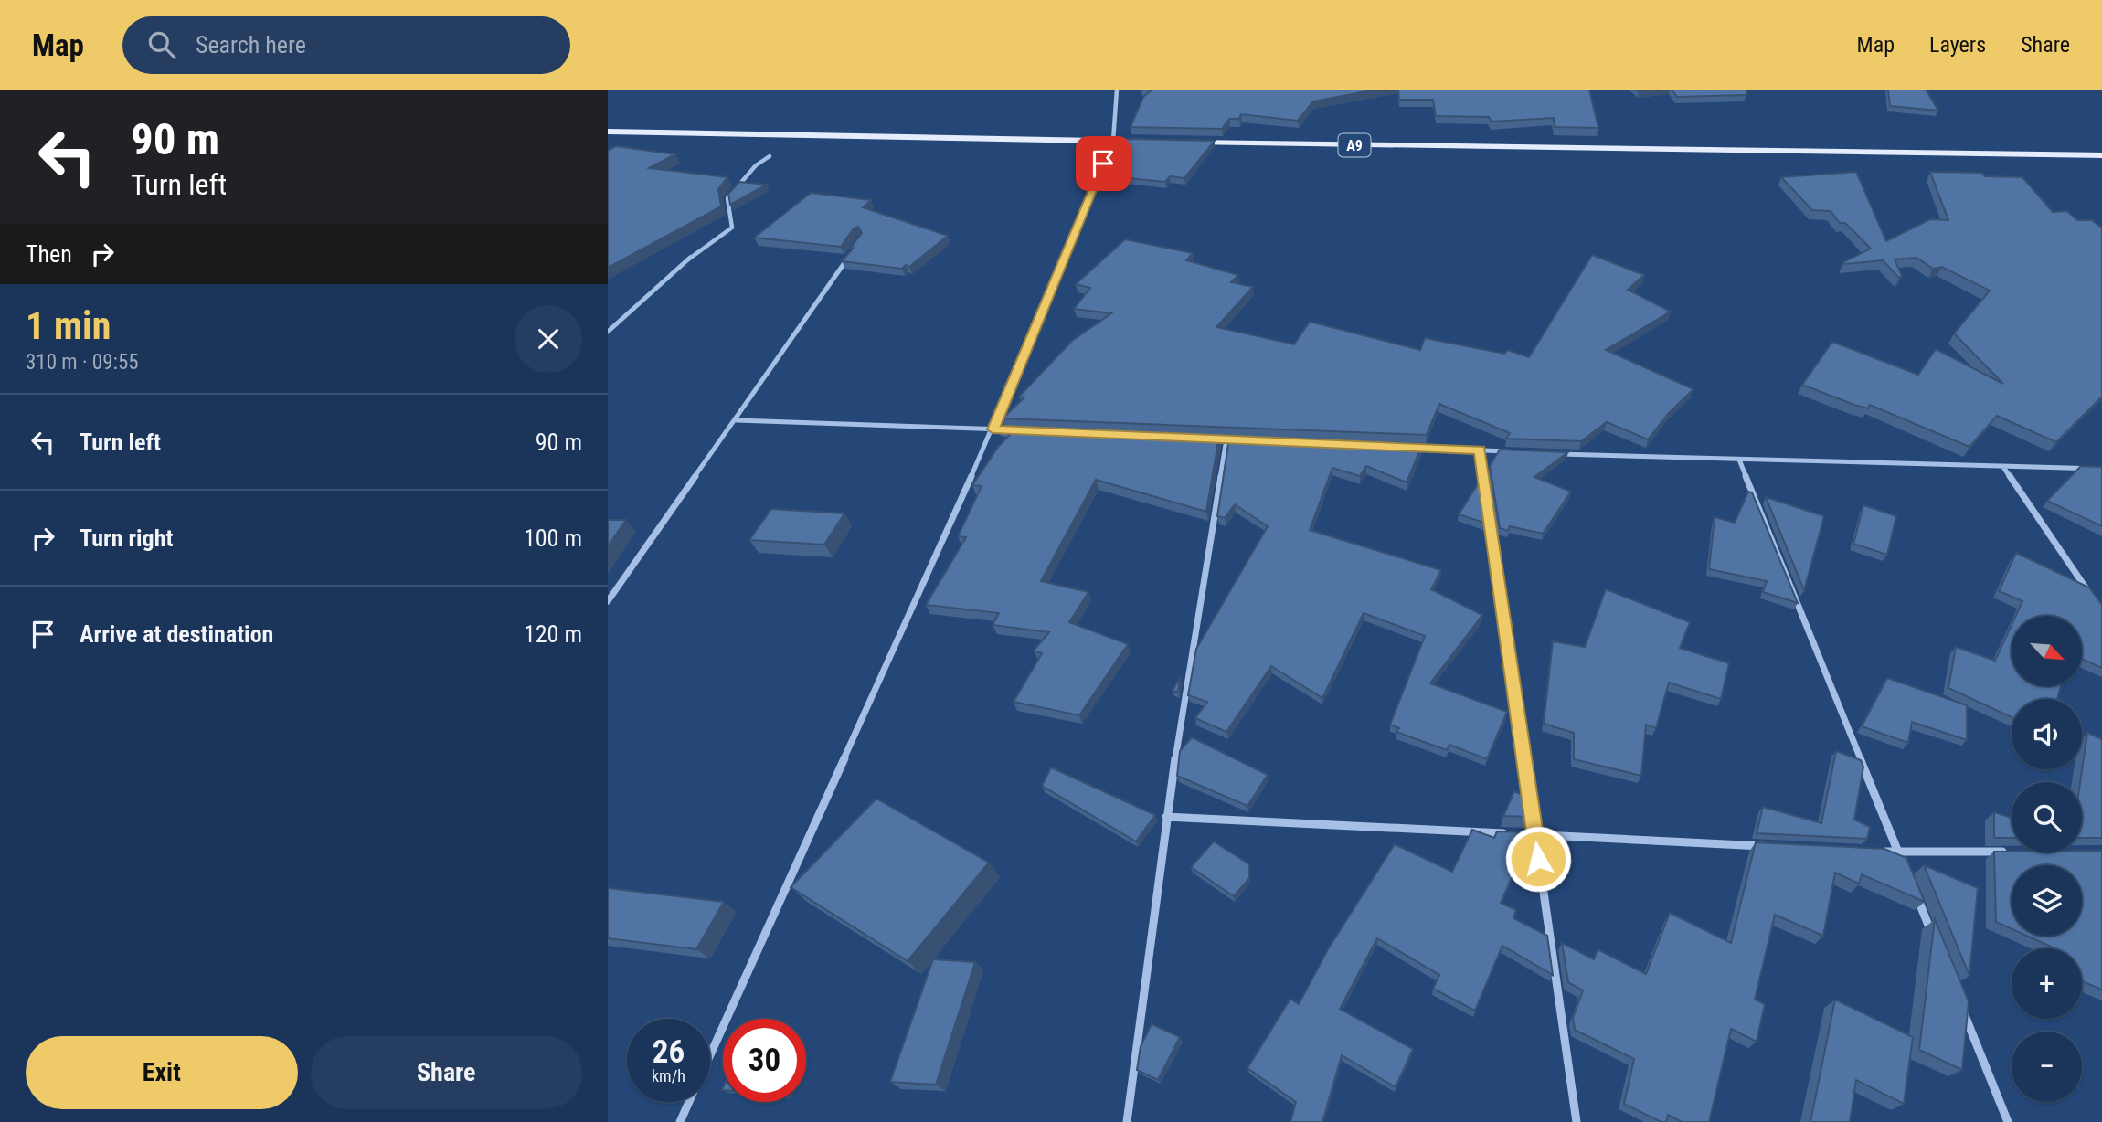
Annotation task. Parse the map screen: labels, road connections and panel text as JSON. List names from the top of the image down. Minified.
{"streets":{"main road":["A9"]},"north":"bottom right","page":{"header":"Map","search":"Search here","nav":["Map","Layers","Share"],"turn":["90 m","Turn left"],"then":"Then","heading":["1 min","310 m · 09:55"],"list":[{"name":"Turn left","value":"90 m"},{"name":"Turn right","value":"100 m"},{"name":"Arrive at destination","value":"120 m"}],"map_buttons":["+","−"],"speed":"26 km/h","limit":"30","buttons":["Exit","Share"]}}
